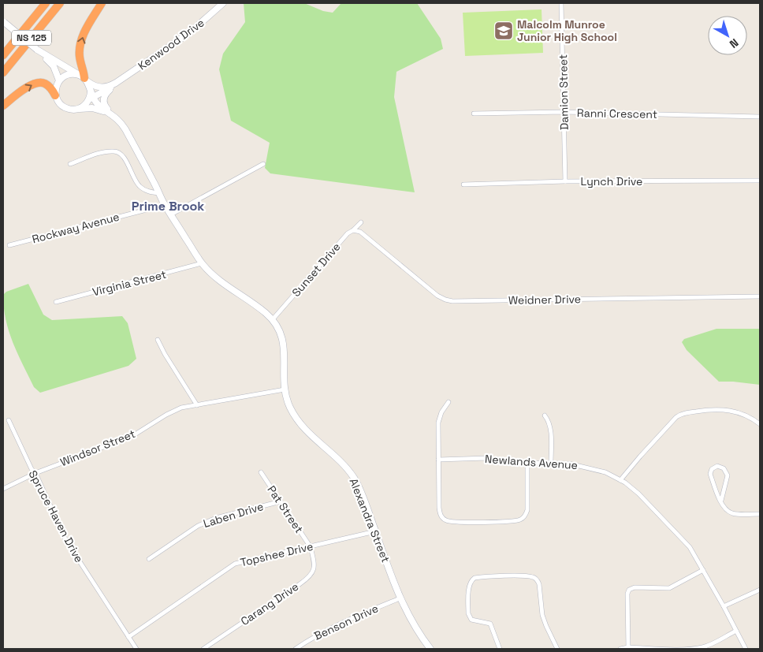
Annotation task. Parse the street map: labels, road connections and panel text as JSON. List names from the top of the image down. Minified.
{"streets":{"highway":["NS 125"],"main road":["Kenwood Drive","Alexandra Street"],"street":["Damion Street","Ranni Crescent","Lynch Drive","Rockway Avenue","Sunset Drive","Virginia Street","Weidner Drive","Windsor Street","Newlands Avenue","Pat Street","Laben Drive","Spruce Haven Drive","Topshee Drive","Carang Drive","Benson Drive"]},"crossings":[["Kenwood Drive","Alexandra Street"],["Damion Street","Ranni Crescent"],["Damion Street","Lynch Drive"],["Rockway Avenue","Alexandra Street"],["Sunset Drive","Weidner Drive"],["Sunset Drive","Alexandra Street"],["Virginia Street","Alexandra Street"],["Windsor Street","Spruce Haven Drive"],["Windsor Street","Alexandra Street"],["Pat Street","Laben Drive"],["Pat Street","Topshee Drive"],["Pat Street","Carang Drive"],["Spruce Haven Drive","Topshee Drive"],["Alexandra Street","Topshee Drive"],["Alexandra Street","Benson Drive"],["Topshee Drive","Carang Drive"]],"districts":["Prime Brook"],"places":{"school or university":["Malcolm Munroe Junior High School"]},"north":"bottom right"}
